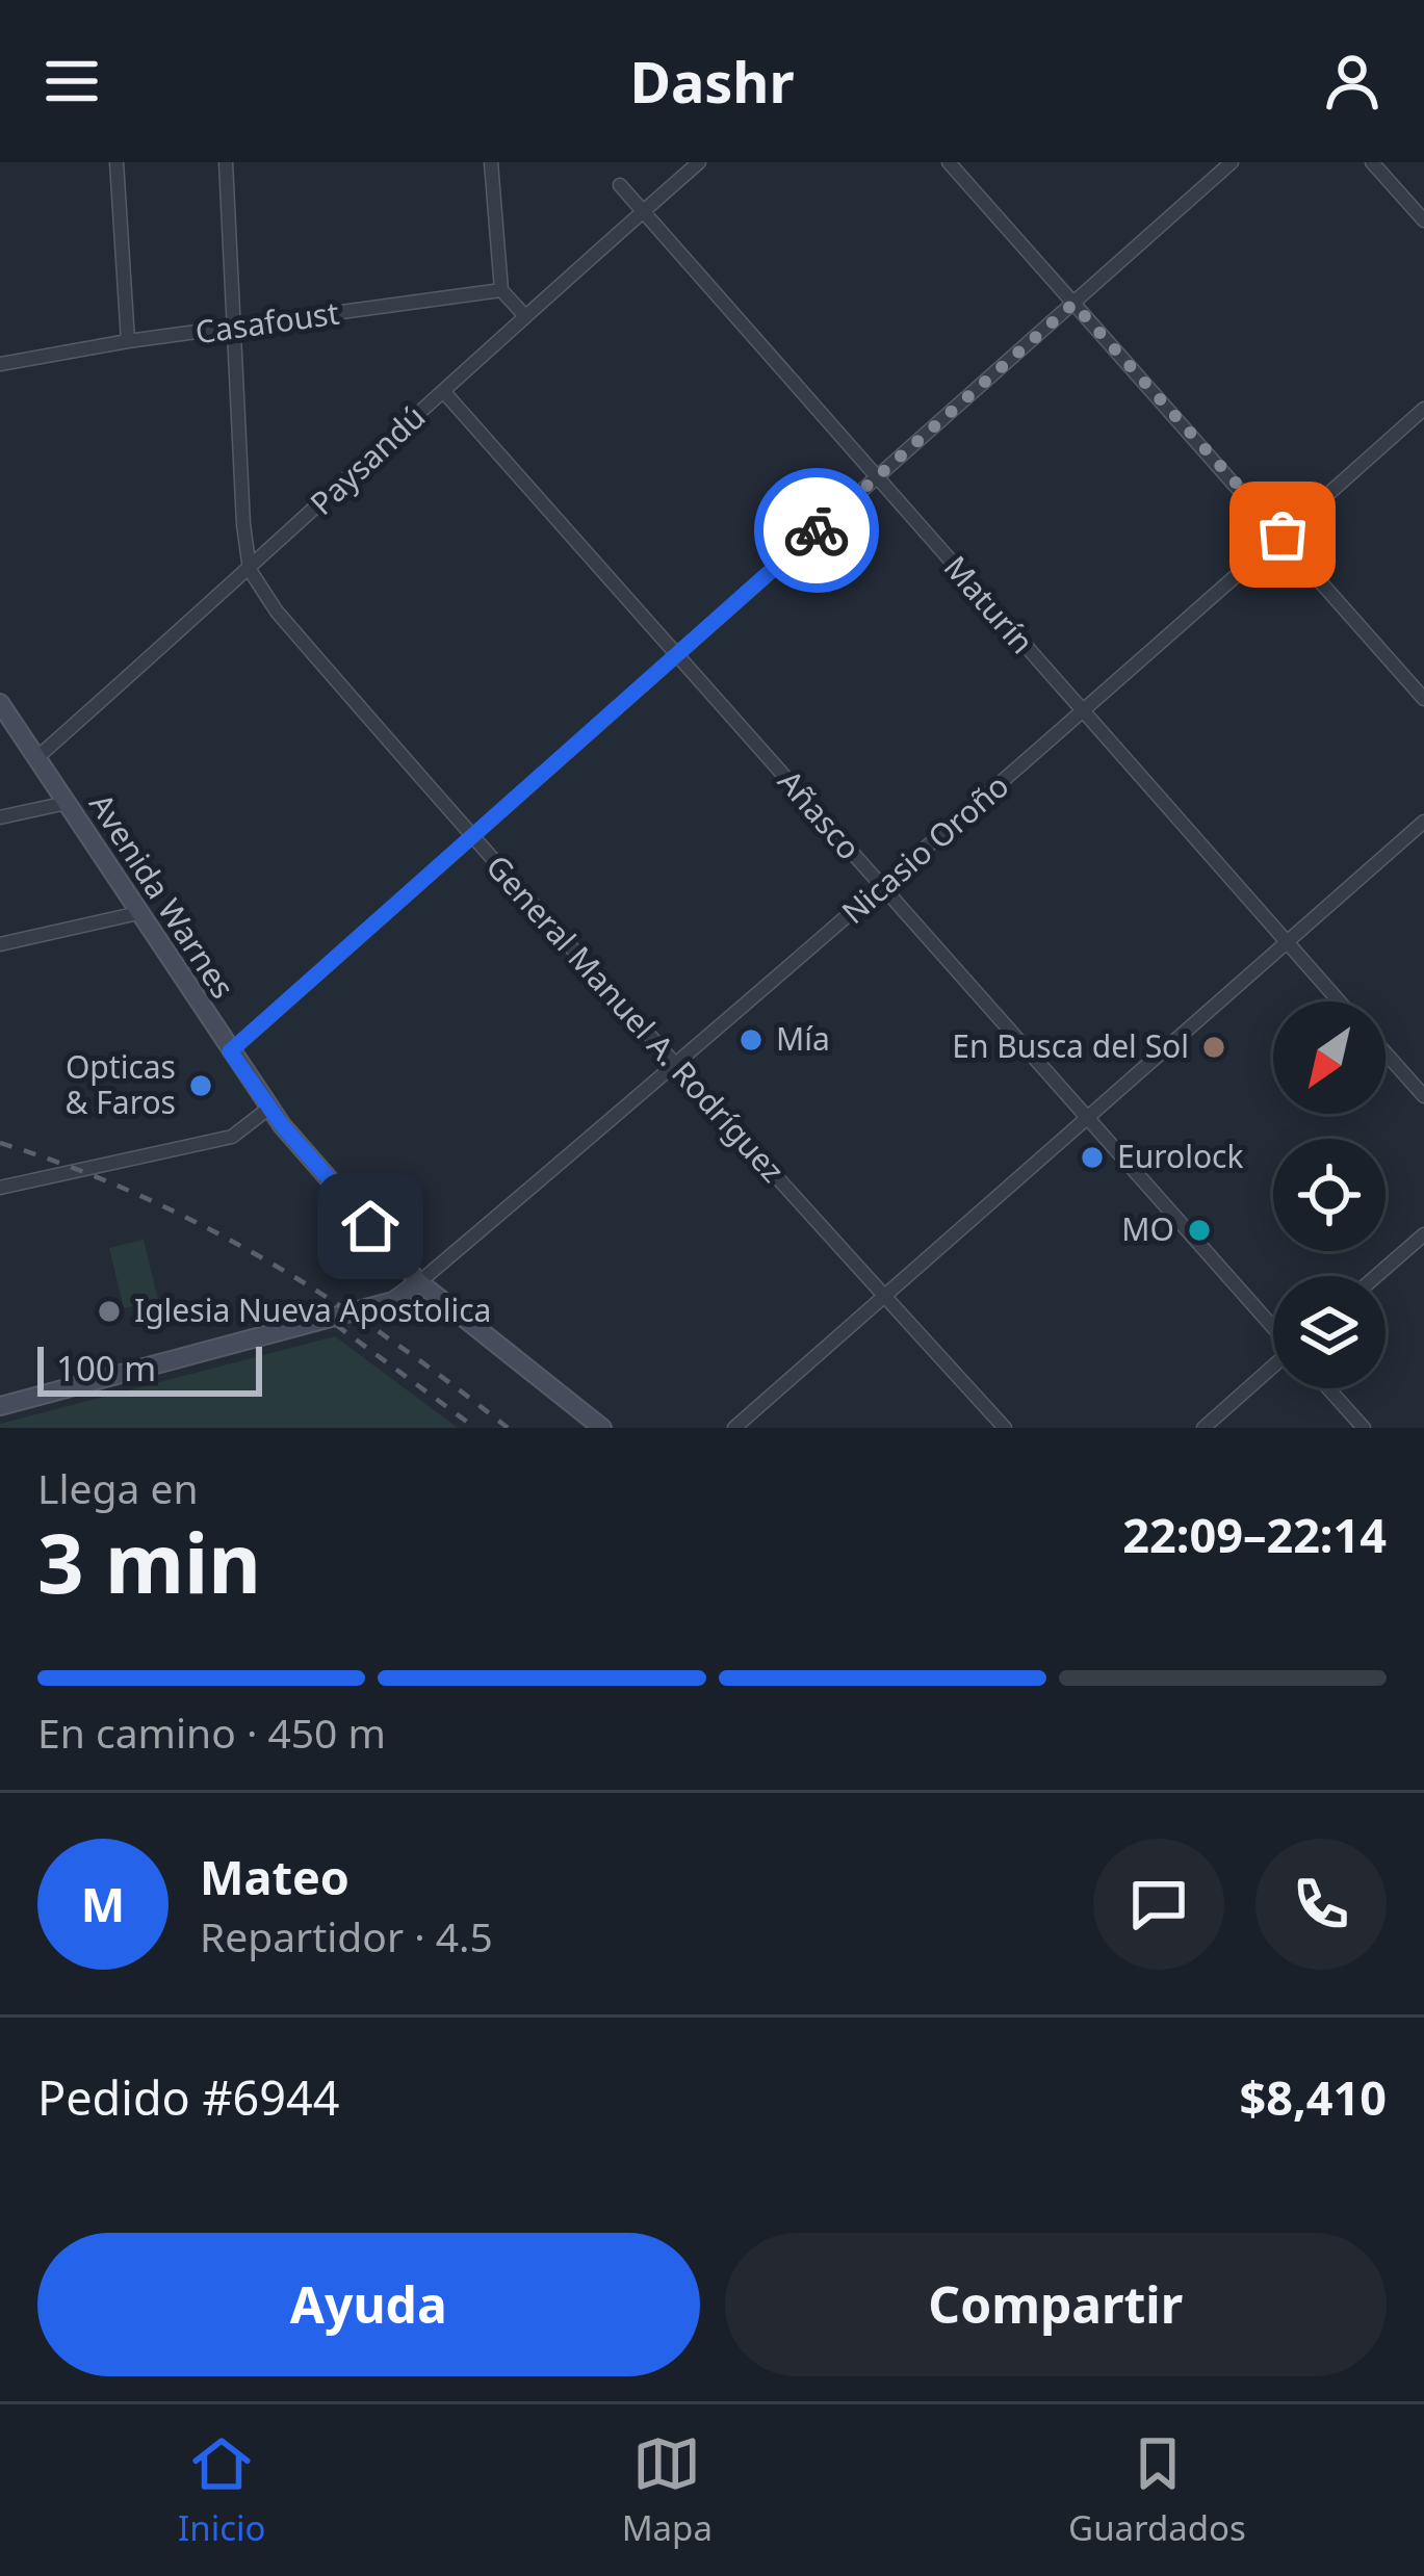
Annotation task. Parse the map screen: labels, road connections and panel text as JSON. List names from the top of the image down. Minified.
{"streets":{"main road":["Avenida Warnes"],"street":["Casafoust","Paysandú","Maturín","Añasco","Nicasio Oroño","General Manuel A. Rodríguez"]},"crossings":[["Paysandú","Maturín"],["Paysandú","Añasco"],["Paysandú","Avenida Warnes"],["Paysandú","General Manuel A. Rodríguez"],["Maturín","Nicasio Oroño"],["Añasco","Nicasio Oroño"],["Nicasio Oroño","Avenida Warnes"],["Nicasio Oroño","General Manuel A. Rodríguez"]],"places":["Mía","En Busca del Sol","Opticas & Faros","Eurolock","MO","Iglesia Nueva Apostolica"],"scale_bar":"100 m","north":"bottom left","page":{"header":"Dashr","scale":"100 m","heading":["3 min","Llega en","22:09–22:14"],"panel":["Mateo","Repartidor · 4.5","Pedido #6944","$8,410"],"bar":"En camino · 450 m","round":"M","buttons":["Ayuda","Compartir"],"tabs":["Inicio","Mapa","Guardados"]}}
